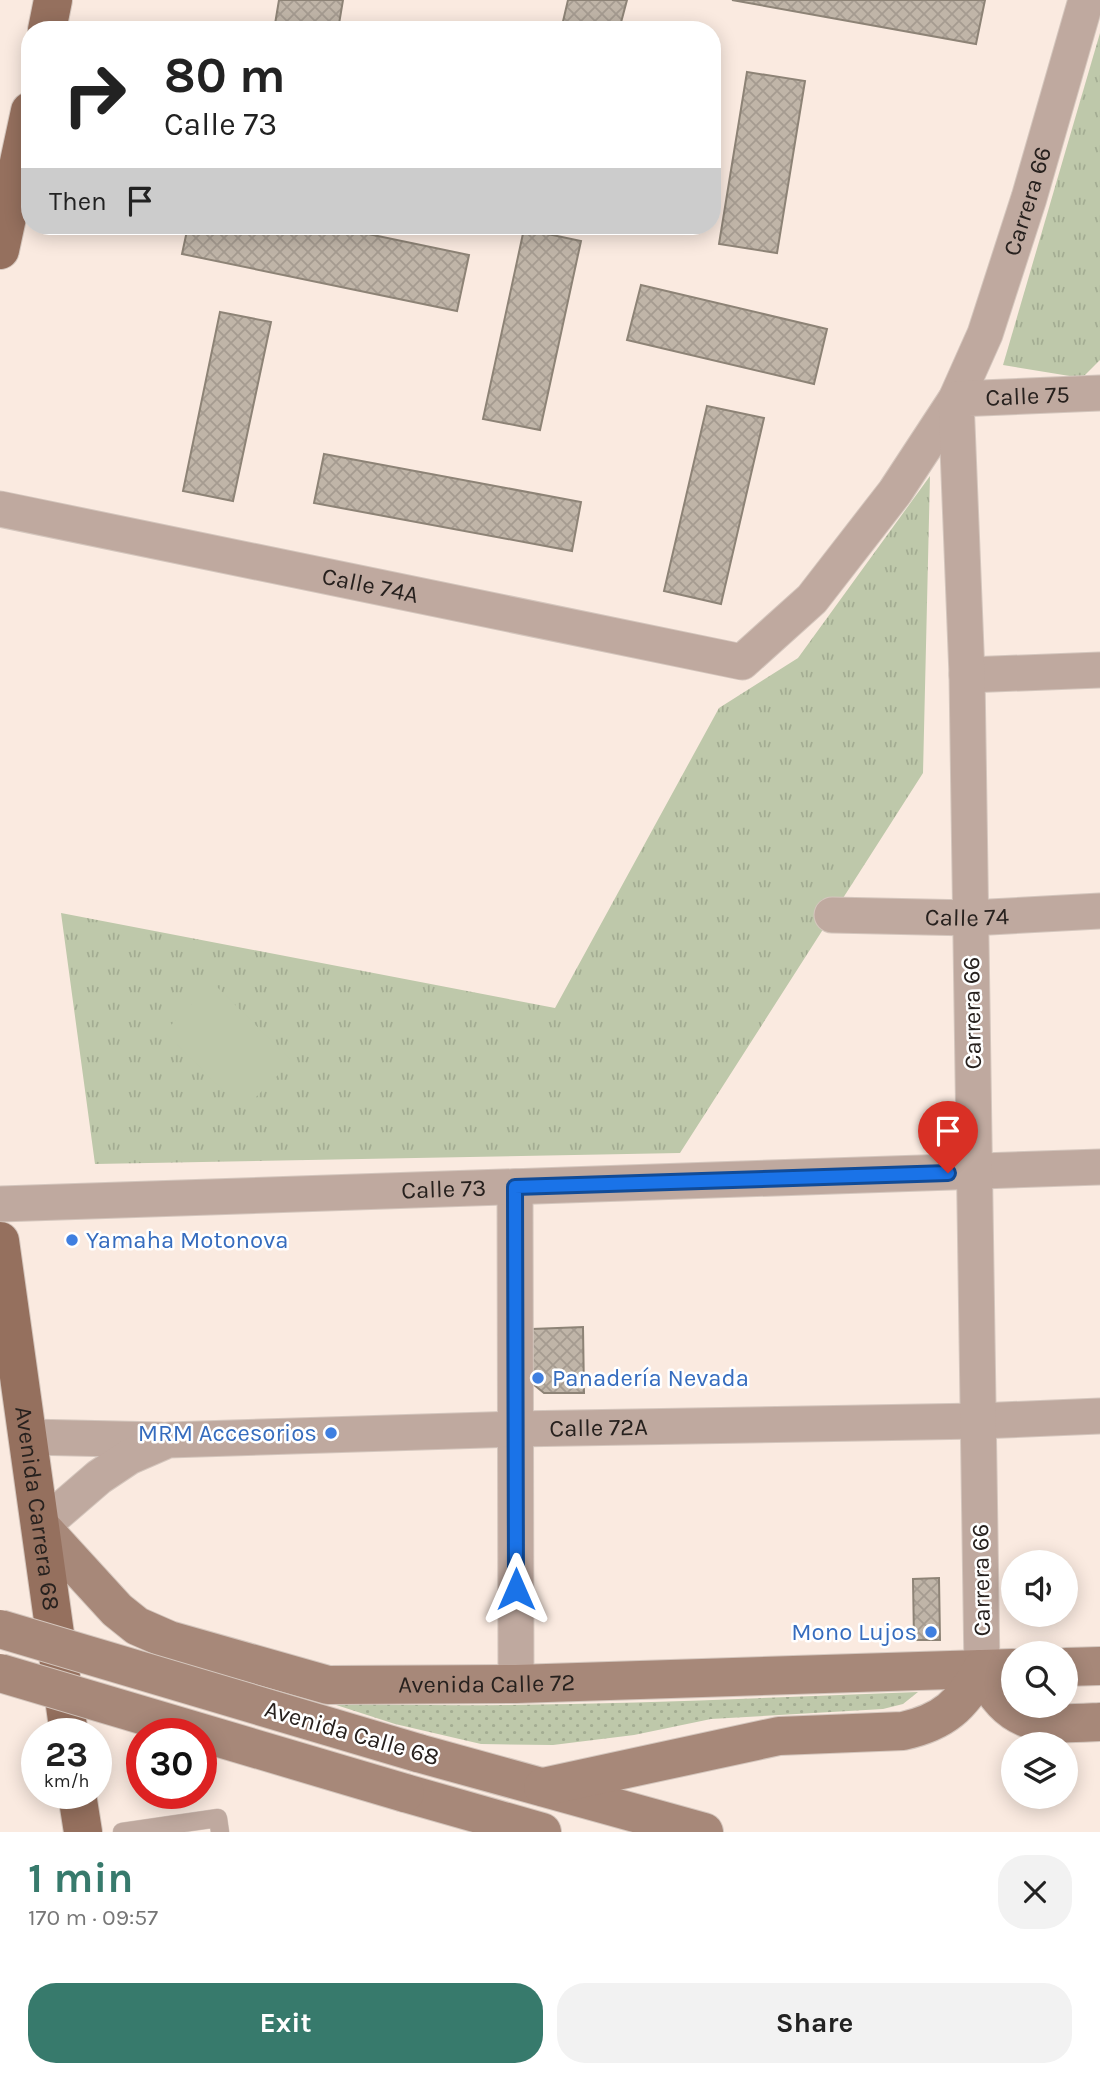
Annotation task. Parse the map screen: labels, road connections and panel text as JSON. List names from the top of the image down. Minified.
{"streets":{"main road":["Avenida Carrera 68","Avenida Calle 72","Avenida Calle 68"],"street":["Carrera 66","Calle 75","Calle 74A","Calle 74","Calle 73","Calle 72A"]},"crossings":[["Carrera 66","Calle 75"],["Carrera 66","Calle 74A"],["Carrera 66","Calle 74"],["Carrera 66","Calle 73"],["Carrera 66","Calle 72A"],["Carrera 66","Avenida Calle 72"],["Calle 72A","Avenida Carrera 68"],["Calle 72A","Avenida Calle 72"],["Avenida Carrera 68","Avenida Calle 72"]],"places":["Yamaha Motonova","Panadería Nevada","MRM Accesorios","Mono Lujos"],"page":{"turn":["80 m","Calle 73"],"then":"Then","speed":"23 km/h","limit":"30","heading":["1 min","170 m · 09:57"],"buttons":["Exit","Share"]}}
